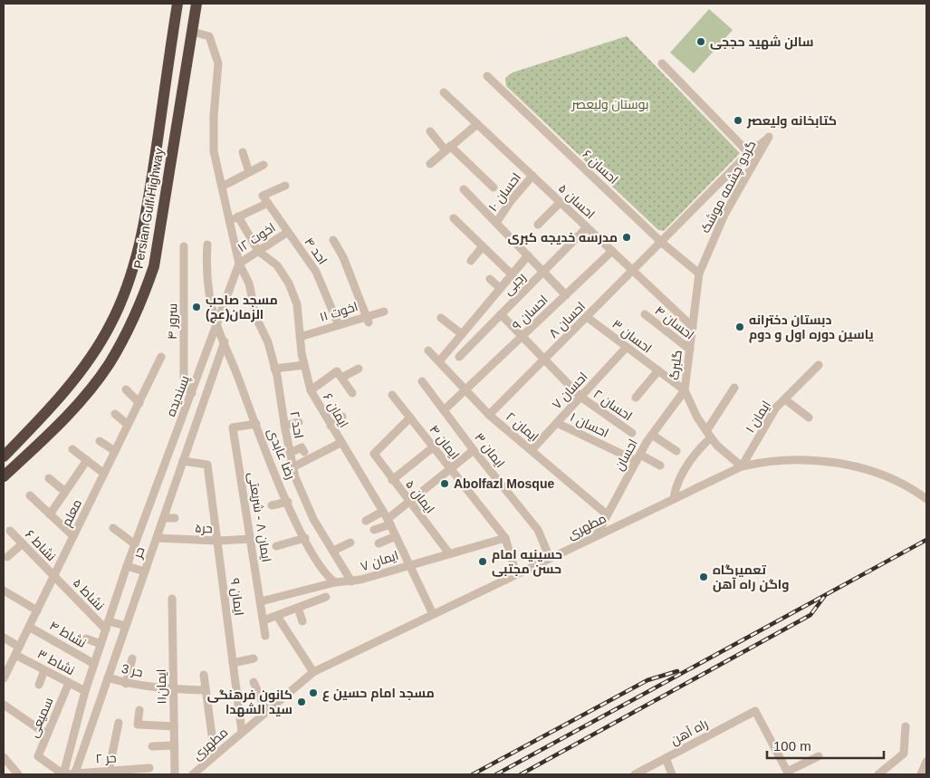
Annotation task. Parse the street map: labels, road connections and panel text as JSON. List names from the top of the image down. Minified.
{"streets":{"highway":["Persian Gulf Highway"],"street":["احسان ۶","گردو چشمه موشک","احسان ۱۰","احسان ۵","اخوت ۱۲","احد ۴","رجبی","اخوت ۱۱","احسان ۹","احسان ۸","سرور ۴","احسان ۴","احسان ۳","گلبرگ","احسان ۷","پسندیده","احسان ۲","ایمان ۶","ایمان ۱","احد ۲","احسان ۱","ایمان ۲","ایمان ۴","ایمان ۳","رضا عابدی","احسان","ایمان ۵","معلم","ایمان ۸ - شریعتی","مطهری","حر۵","نشاط ۶","حر","ایمان ۷","نشاط ۵","ایمان ۹","نشاط ۴","نشاط ۳","حر 3","ایمان۱۱","سمیعی","راه آهن","حر ۲"]},"crossings":[["احسان ۶","گردو چشمه موشک"],["احسان ۶","احسان ۸"],["احسان ۶","گلبرگ"],["گردو چشمه موشک","احسان ۸"],["گردو چشمه موشک","گلبرگ"],["احسان ۱۰","احسان ۵"],["احسان ۵","رجبی"],["احسان ۵","احسان ۹"],["احسان ۵","احسان ۸"],["احسان ۵","گلبرگ"],["اخوت ۱۲","احد ۴"],["اخوت ۱۲","پسندیده"],["اخوت ۱۲","ایمان ۶"],["اخوت ۱۲","احد ۲"],["احد ۴","اخوت ۱۱"],["رجبی","احسان ۲"],["رجبی","ایمان ۲"],["اخوت ۱۱","ایمان ۶"],["احسان ۹","احسان ۲"],["احسان ۹","ایمان ۲"],["احسان ۹","ایمان ۳"],["احسان ۸","احسان ۳"],["احسان ۸","احسان ۲"],["احسان ۸","ایمان ۲"],["سرور ۴","پسندیده"],["احسان ۴","گلبرگ"],["احسان ۳","گلبرگ"],["احسان ۳","احسان ۷"],["احسان ۳","احسان"],["گلبرگ","ایمان ۱"],["گلبرگ","احسان"],["گلبرگ","مطهری"],["احسان ۷","احسان ۲"],["احسان ۷","احسان ۱"],["احسان ۷","ایمان ۲"],["پسندیده","احد ۲"],["پسندیده","رضا عابدی"],["پسندیده","نشاط ۵"],["پسندیده","نشاط ۴"],["پسندیده","نشاط ۳"],["پسندیده","سمیعی"],["پسندیده","حر ۲"],["ایمان ۶","مطهری"],["ایمان ۶","ایمان ۷"],["ایمان ۱","مطهری"],["احد ۲","ایمان ۷"],["احسان ۱","احسان"],["ایمان ۲","احسان"],["ایمان ۴","ایمان ۵"],["ایمان ۴","مطهری"],["ایمان ۴","ایمان ۷"],["ایمان ۳","مطهری"],["رضا عابدی","ایمان ۸ - شریعتی"],["رضا عابدی","حر"],["رضا عابدی","ایمان ۷"],["احسان","مطهری"],["ایمان ۵","ایمان ۷"],["معلم","نشاط ۶"],["معلم","نشاط ۵"],["معلم","نشاط ۴"],["معلم","نشاط ۳"],["ایمان ۸ - شریعتی","حر۵"],["ایمان ۸ - شریعتی","ایمان ۷"],["مطهری","ایمان ۹"],["حر۵","حر"],["حر۵","ایمان ۹"],["نشاط ۶","نشاط ۵"],["حر","ایمان ۹"],["حر","حر 3"],["حر","حر ۲"],["نشاط ۳","سمیعی"],["حر 3","ایمان۱۱"],["سمیعی","حر ۲"]],"parks":["بوستان ولیعصر"],"places":["سالن شهید حججی","کتابخانه ولیعصر","مدرسه خدیجه کبری","مسجد صاحب الزمان(عج)","دبستان دخترانه یاسین دوره اول و دوم","Abolfazl Mosque","حسینیه امام حسن مجتبی","تعمیرگاه واگن راه آهن","مسجد امام حسین ع","کانون فرهنگی سید الشهدا"],"scale_bar":"100 m"}
